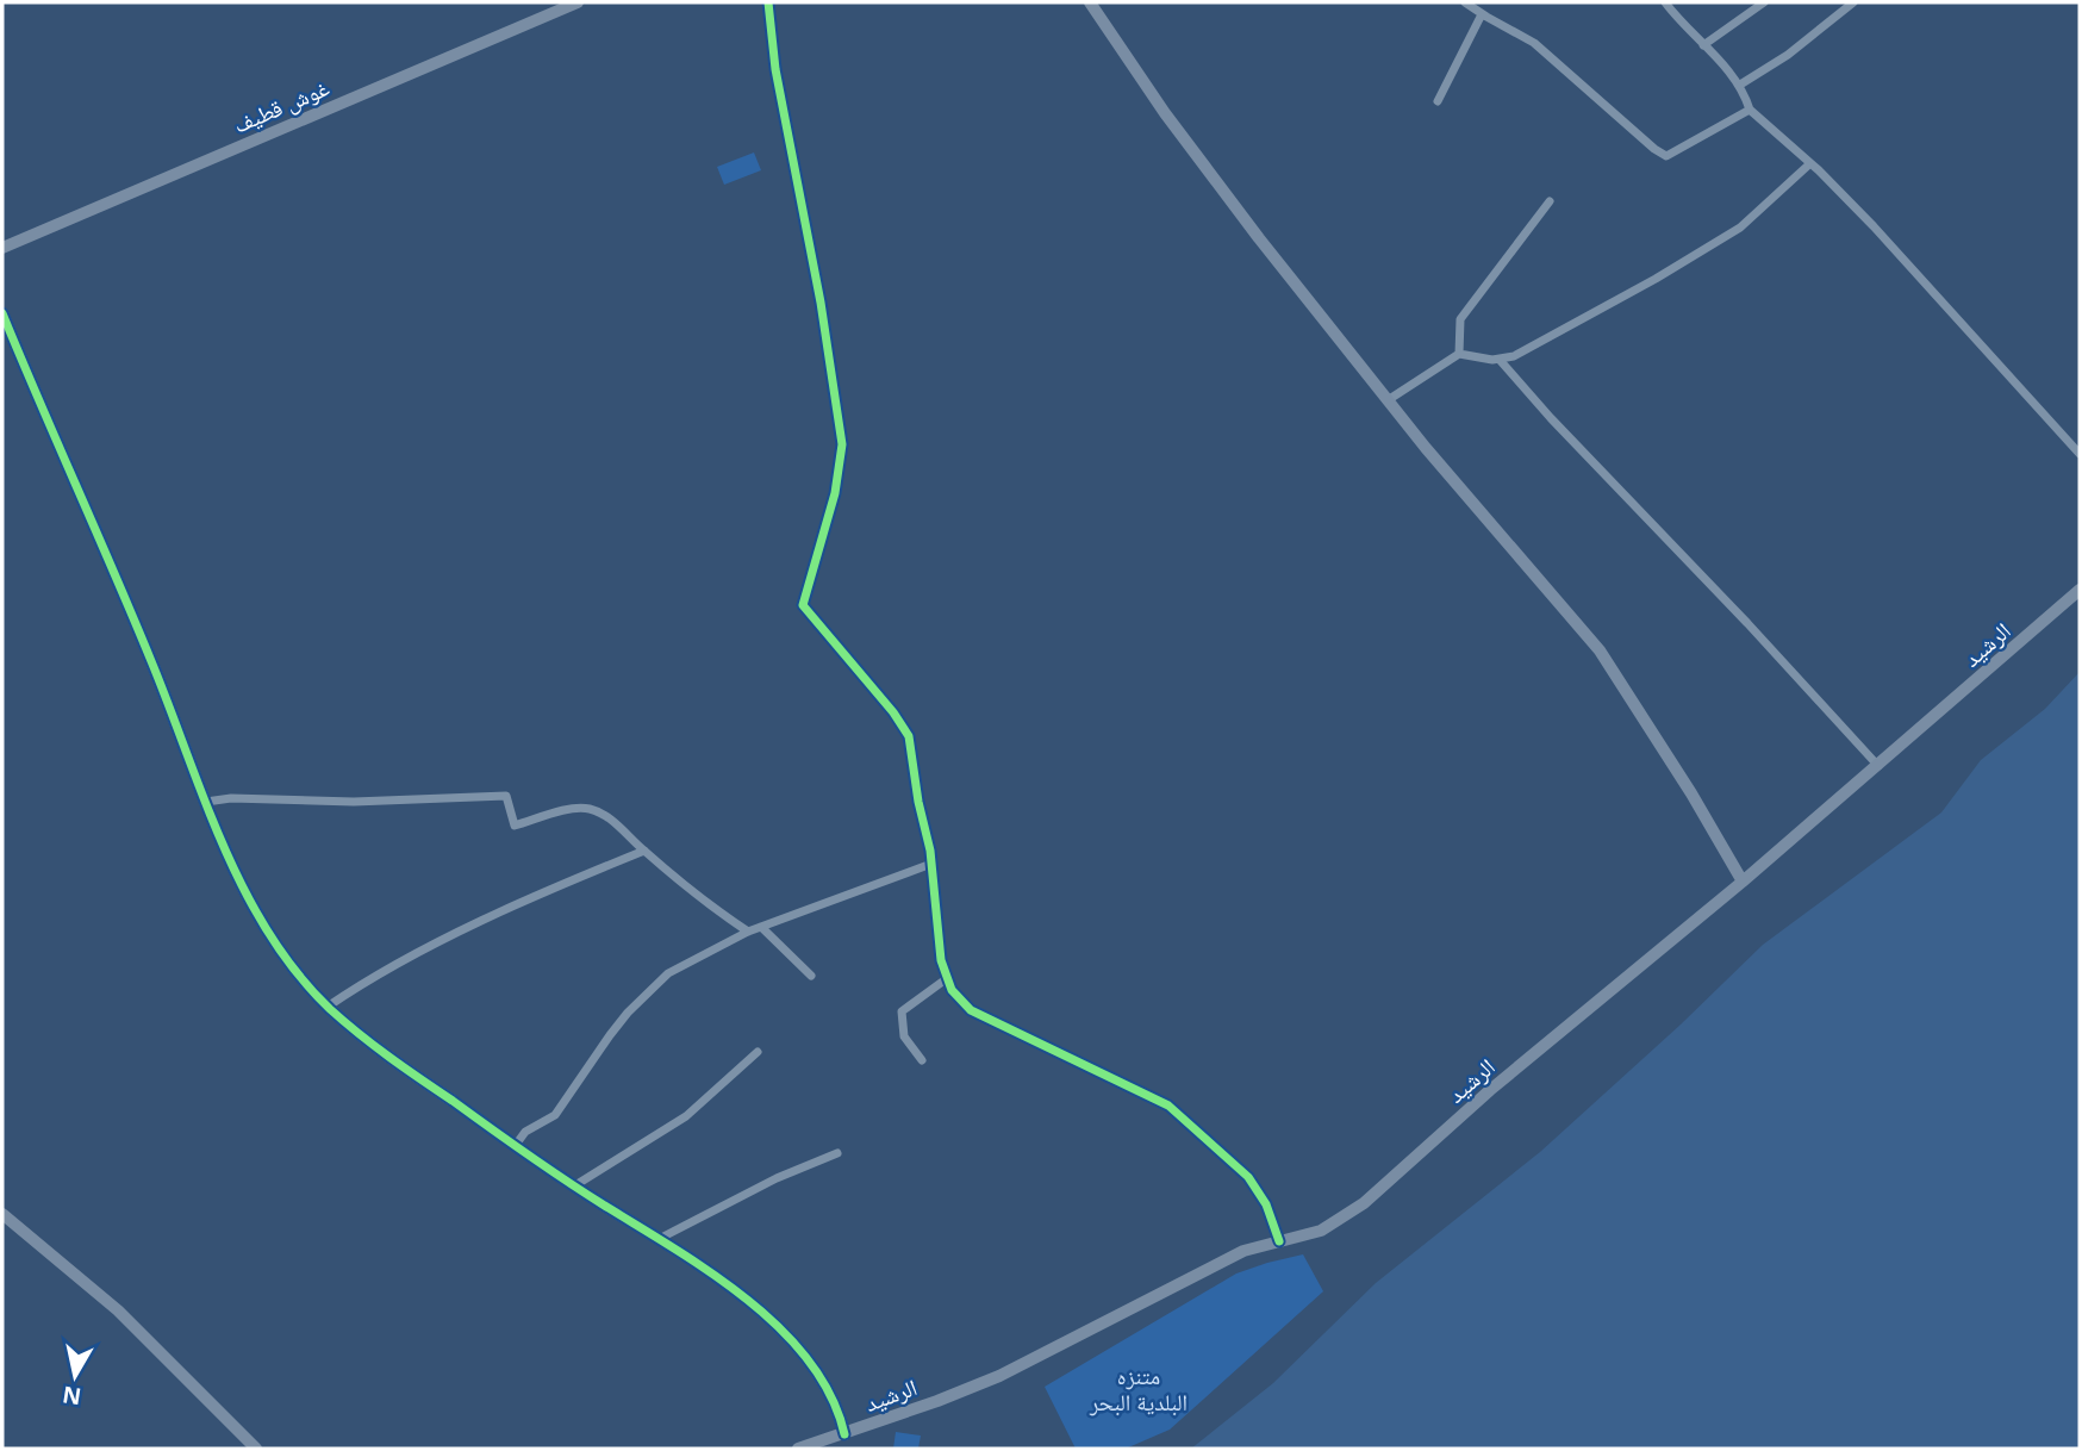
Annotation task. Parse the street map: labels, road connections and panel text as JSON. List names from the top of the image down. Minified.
{"streets":{"main road":["غوش قطيف","الرشيد"]},"parks":["متنزه البلدية البحر"],"north":"bottom"}
